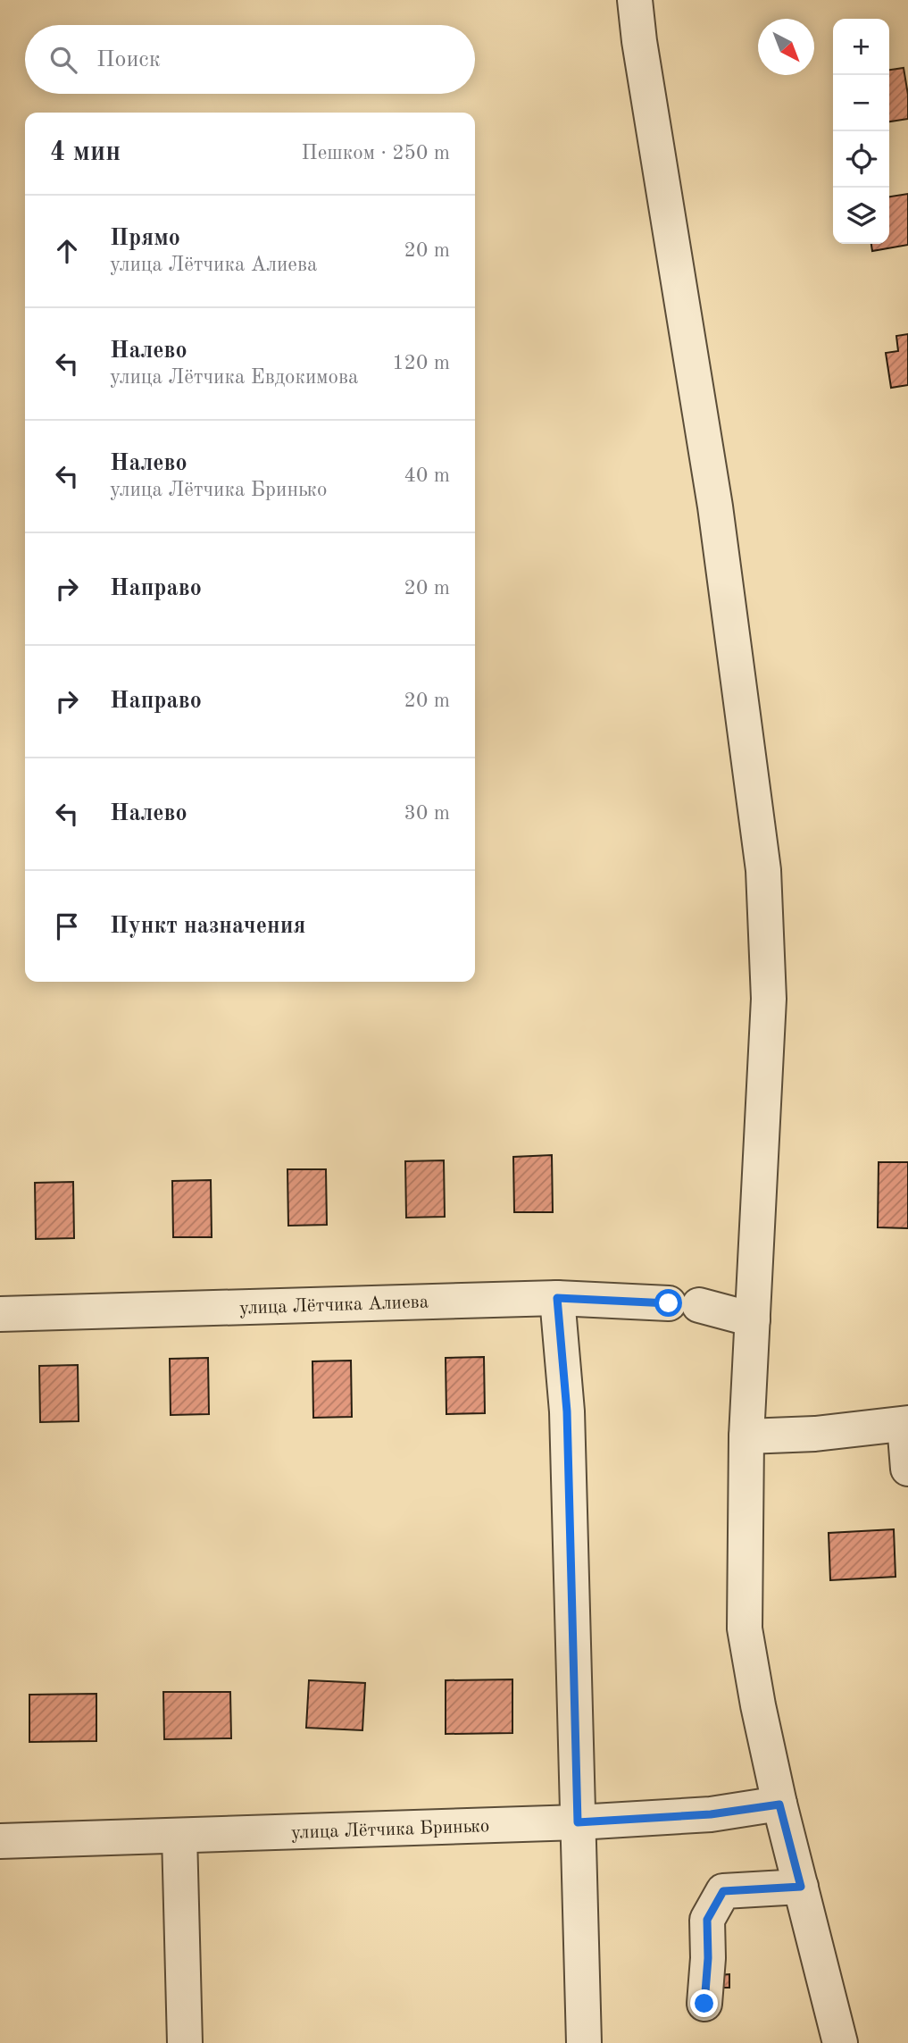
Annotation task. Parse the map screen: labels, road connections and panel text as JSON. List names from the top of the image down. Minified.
{"streets":{"street":["улица Лётчика Алиева","улица Лётчика Бринько"]},"north":"bottom right","page":{"map_buttons":["+","−"],"search":"Поиск","heading":["4 мин","Пешком · 250 m"],"list":[["Прямо","улица Лётчика Алиева","20 m"],["Налево","улица Лётчика Евдокимова","120 m"],["Налево","улица Лётчика Бринько","40 m"],["Направо","20 m"],["Направо","20 m"],["Налево","30 m"],"Пункт назначения"]}}
